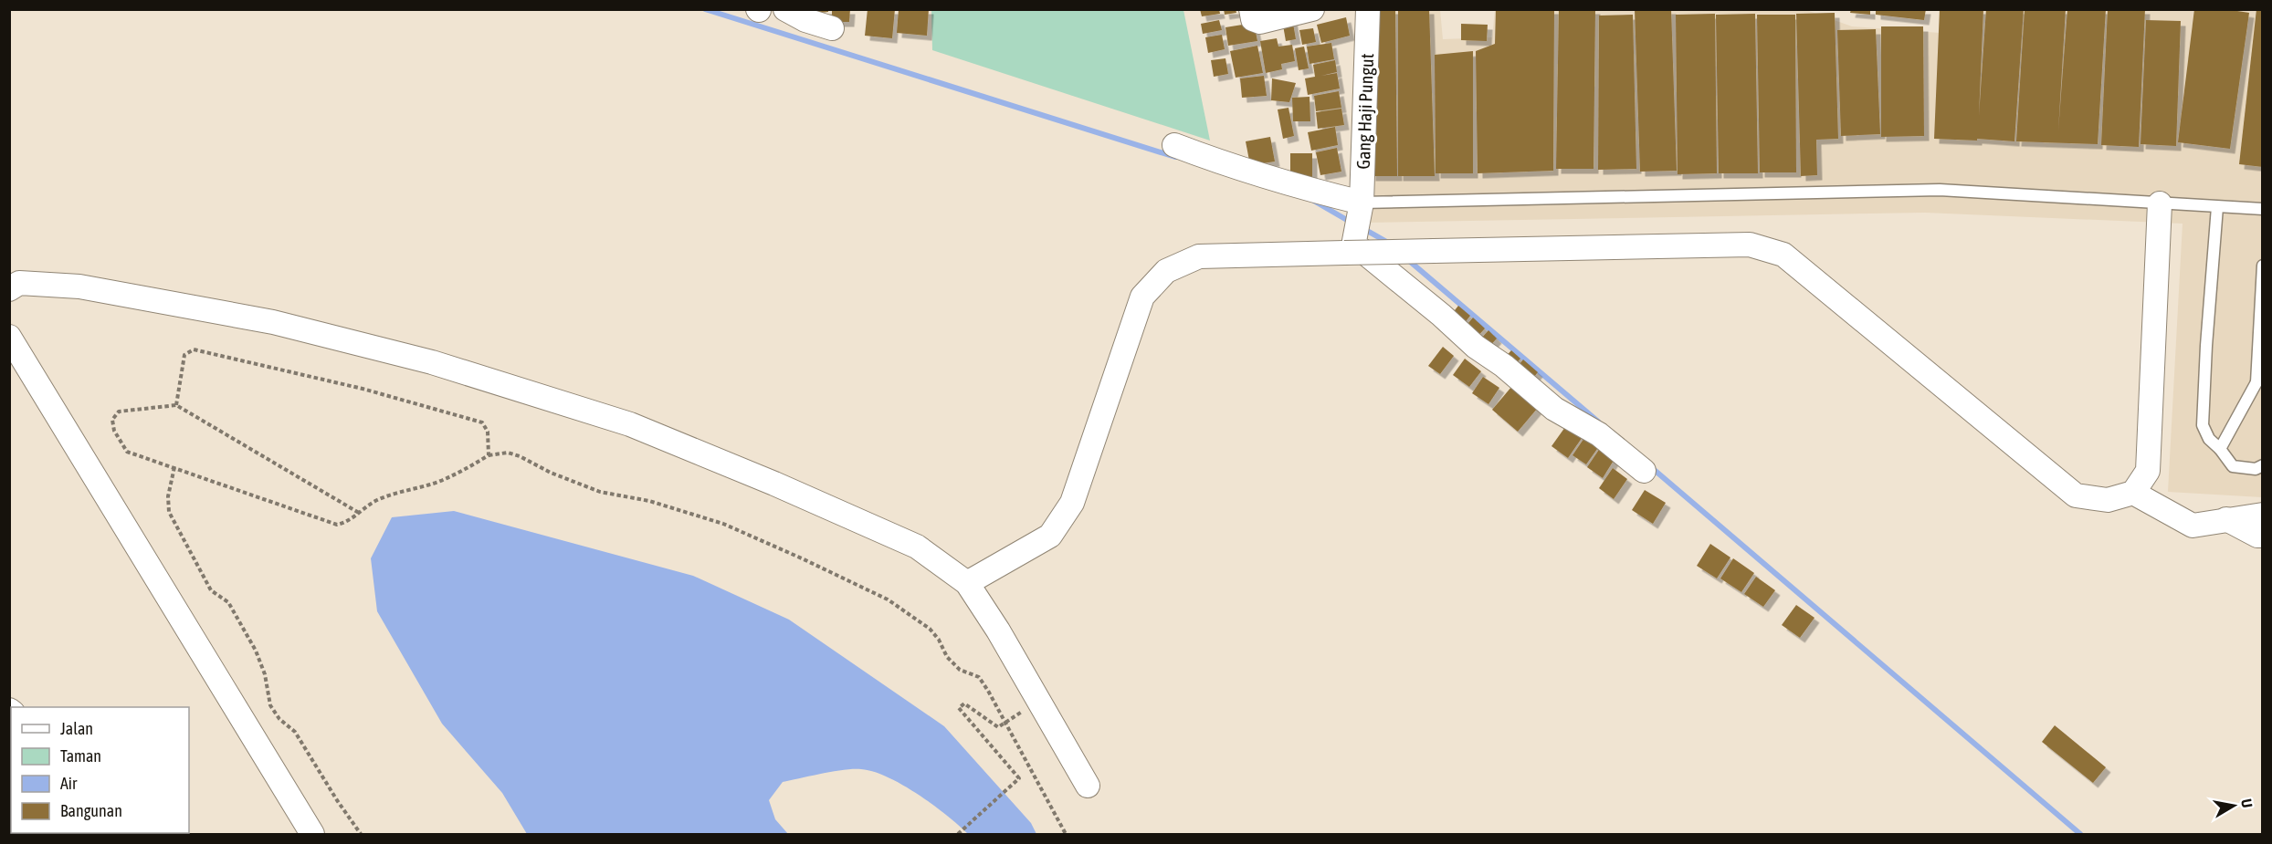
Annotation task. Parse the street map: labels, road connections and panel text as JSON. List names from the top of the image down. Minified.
{"streets":{"street":["Gang Haji Pungut"]},"legend":["Jalan","Taman","Air","Bangunan"],"north":"right"}
